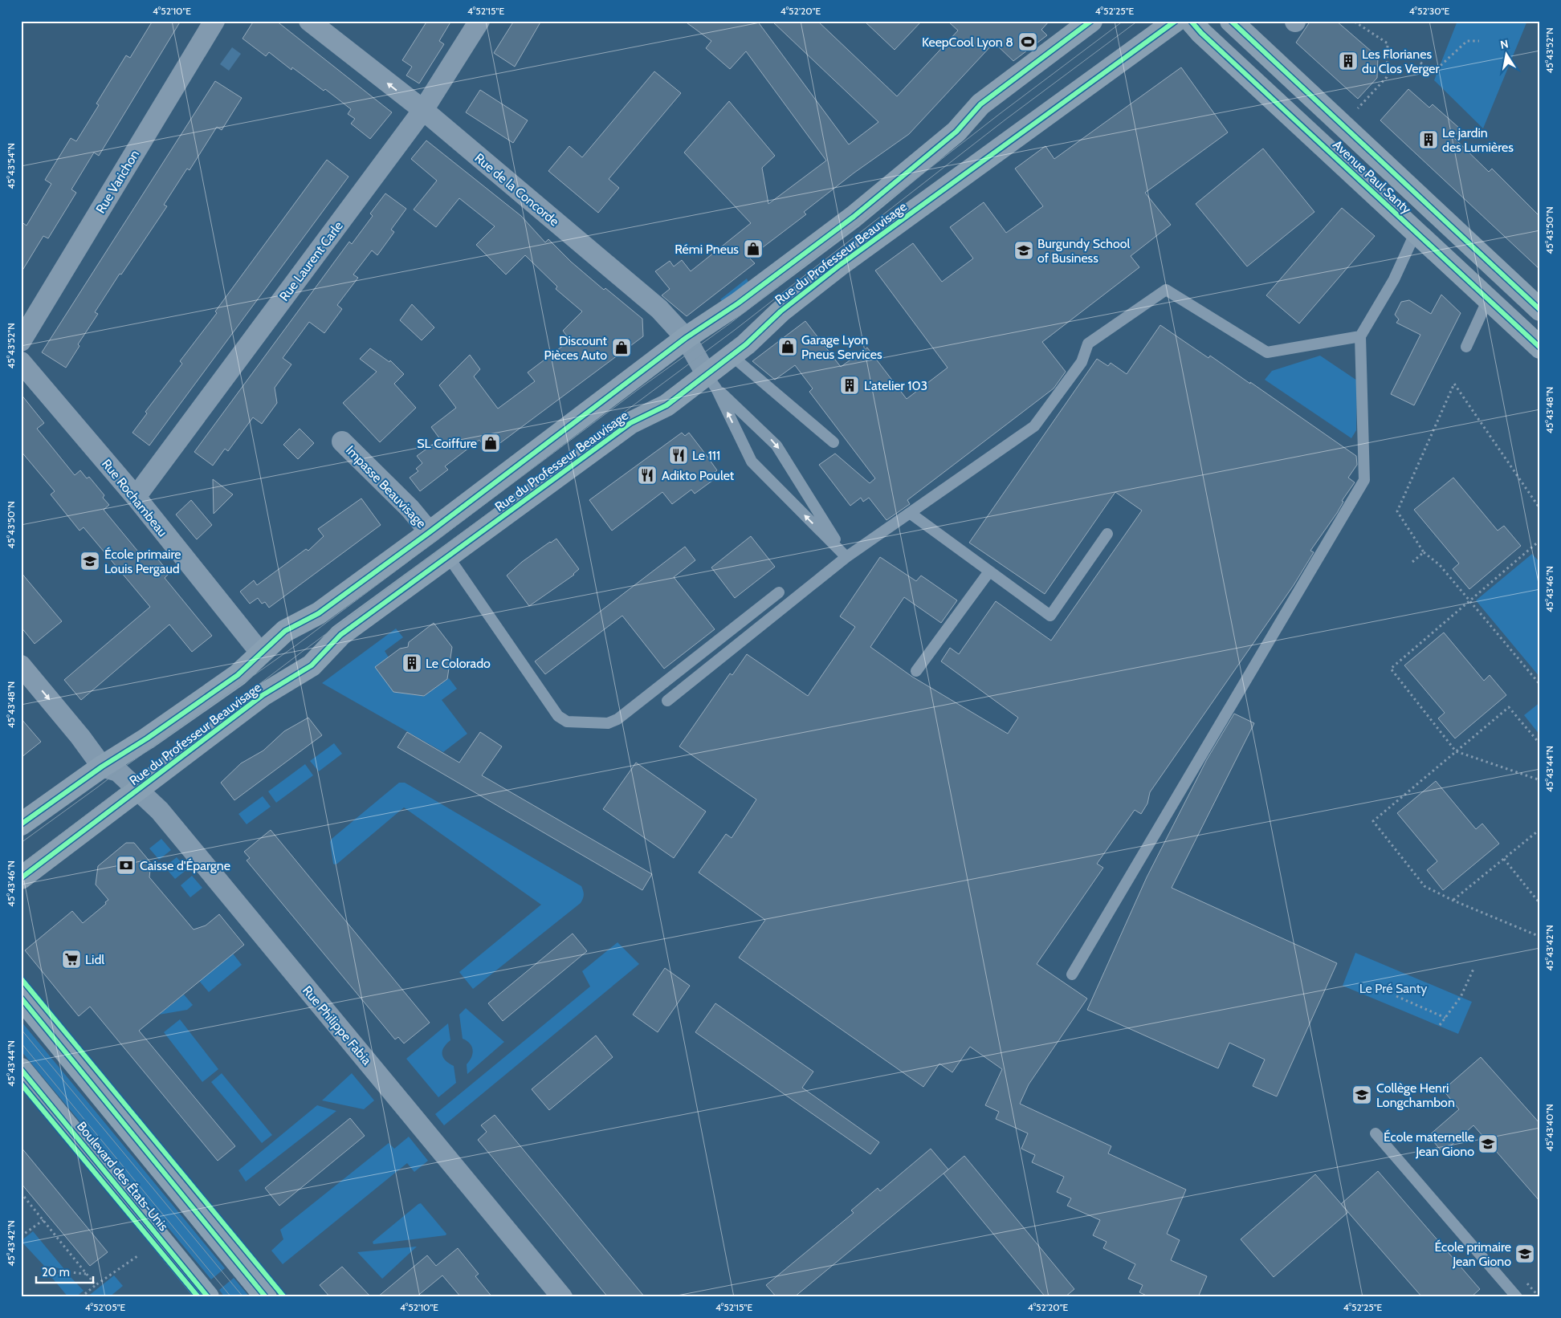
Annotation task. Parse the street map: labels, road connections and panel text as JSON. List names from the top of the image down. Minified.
{"streets":{"street":["Avenue Paul Santy","Rue Varichon","Rue de la Concorde","Rue du Professeur Beauvisage","Rue Laurent Carle","Impasse Beauvisage","Rue Rochambeau","Rue Philippe Fabia","Boulevard des États-Unis"]},"crossings":[["Rue de la Concorde","Rue du Professeur Beauvisage"],["Rue de la Concorde","Rue Laurent Carle"],["Rue du Professeur Beauvisage","Impasse Beauvisage"],["Rue du Professeur Beauvisage","Rue Rochambeau"],["Rue du Professeur Beauvisage","Rue Philippe Fabia"],["Rue Laurent Carle","Rue Rochambeau"]],"parks":["Le Pré Santy"],"places":{"sports":["KeepCool Lyon 8"],"building":["Les Florianes du Clos Verger","Le jardin des Lumières","L'atelier 103","Le Colorado"],"shop":["Rémi Pneus","Garage Lyon Pneus Services","Discount Pièces Auto","SL Coiffure"],"school or university":["Burgundy School of Business","École primaire Louis Pergaud","Collège Henri Longchambon","École maternelle Jean Giono","École primaire Jean Giono"],"restaurant":["Le 111","Adikto Poulet"],"bank":["Caisse d'Épargne"],"supermarket":["Lidl"]},"scale_bar":"20 m","north":"top","coordinates":["4°52'10\"E","4°52'15\"E","4°52'20\"E","4°52'25\"E","4°52'30\"E","45°43'52\"N","45°43'54\"N","45°43'50\"N","45°43'48\"N","45°43'46\"N","45°43'44\"N","45°43'42\"N","45°43'40\"N","4°52'05\"E"]}
